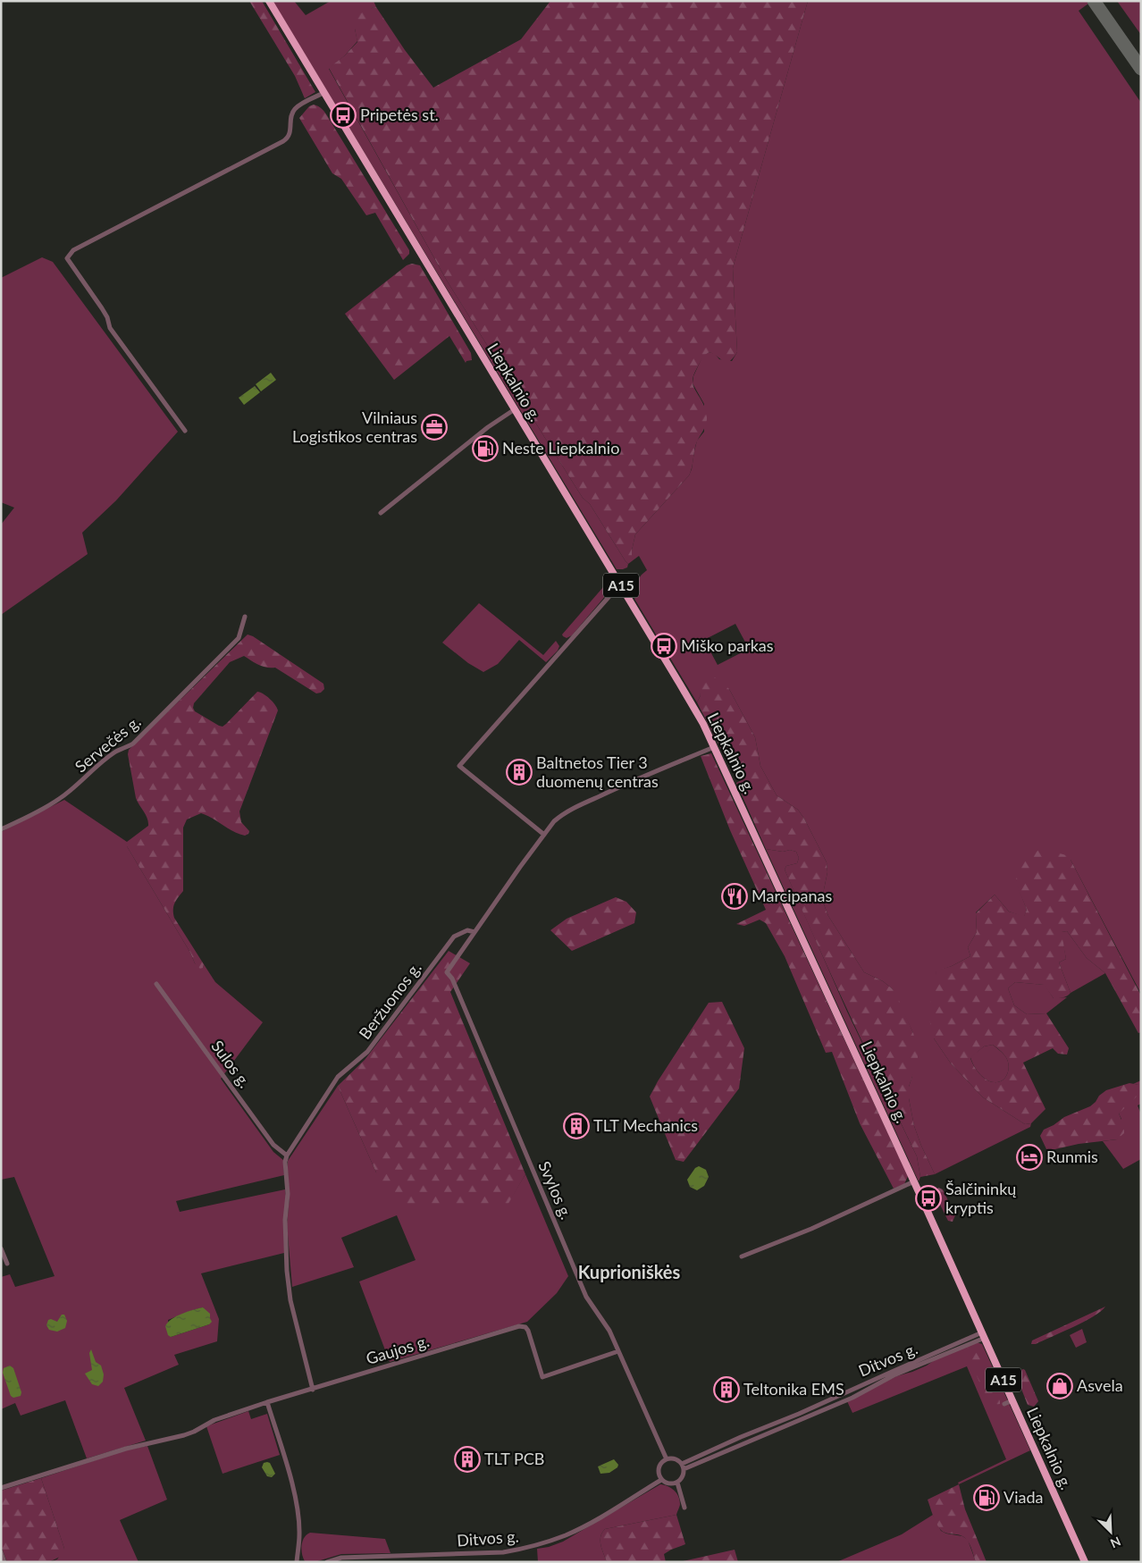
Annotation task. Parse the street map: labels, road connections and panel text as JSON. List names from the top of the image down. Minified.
{"streets":{"highway":["Liepkalnio g.","A15"],"street":["Servečės g.","Beržuonos g.","Sulos g.","Svylos g.","Gaujos g.","Ditvos g."]},"crossings":[["Liepkalnio g.","Ditvos g."],["Beržuonos g.","Sulos g."],["Beržuonos g.","Svylos g."],["Svylos g.","Gaujos g."],["Svylos g.","Ditvos g."]],"districts":["Kuprioniškės"],"places":{"bus stop":["Pripetės st.","Miško parkas","Šalčininkų kryptis"],"office":["Vilniaus Logistikos centras"],"fuel station":["Neste Liepkalnio","Viada"],"building":["Baltnetos Tier 3 duomenų centras","TLT Mechanics","Teltonika EMS","TLT PCB"],"restaurant":["Marcipanas"],"hotel":["Runmis"],"shop":["Asvela"]},"north":"bottom right"}
